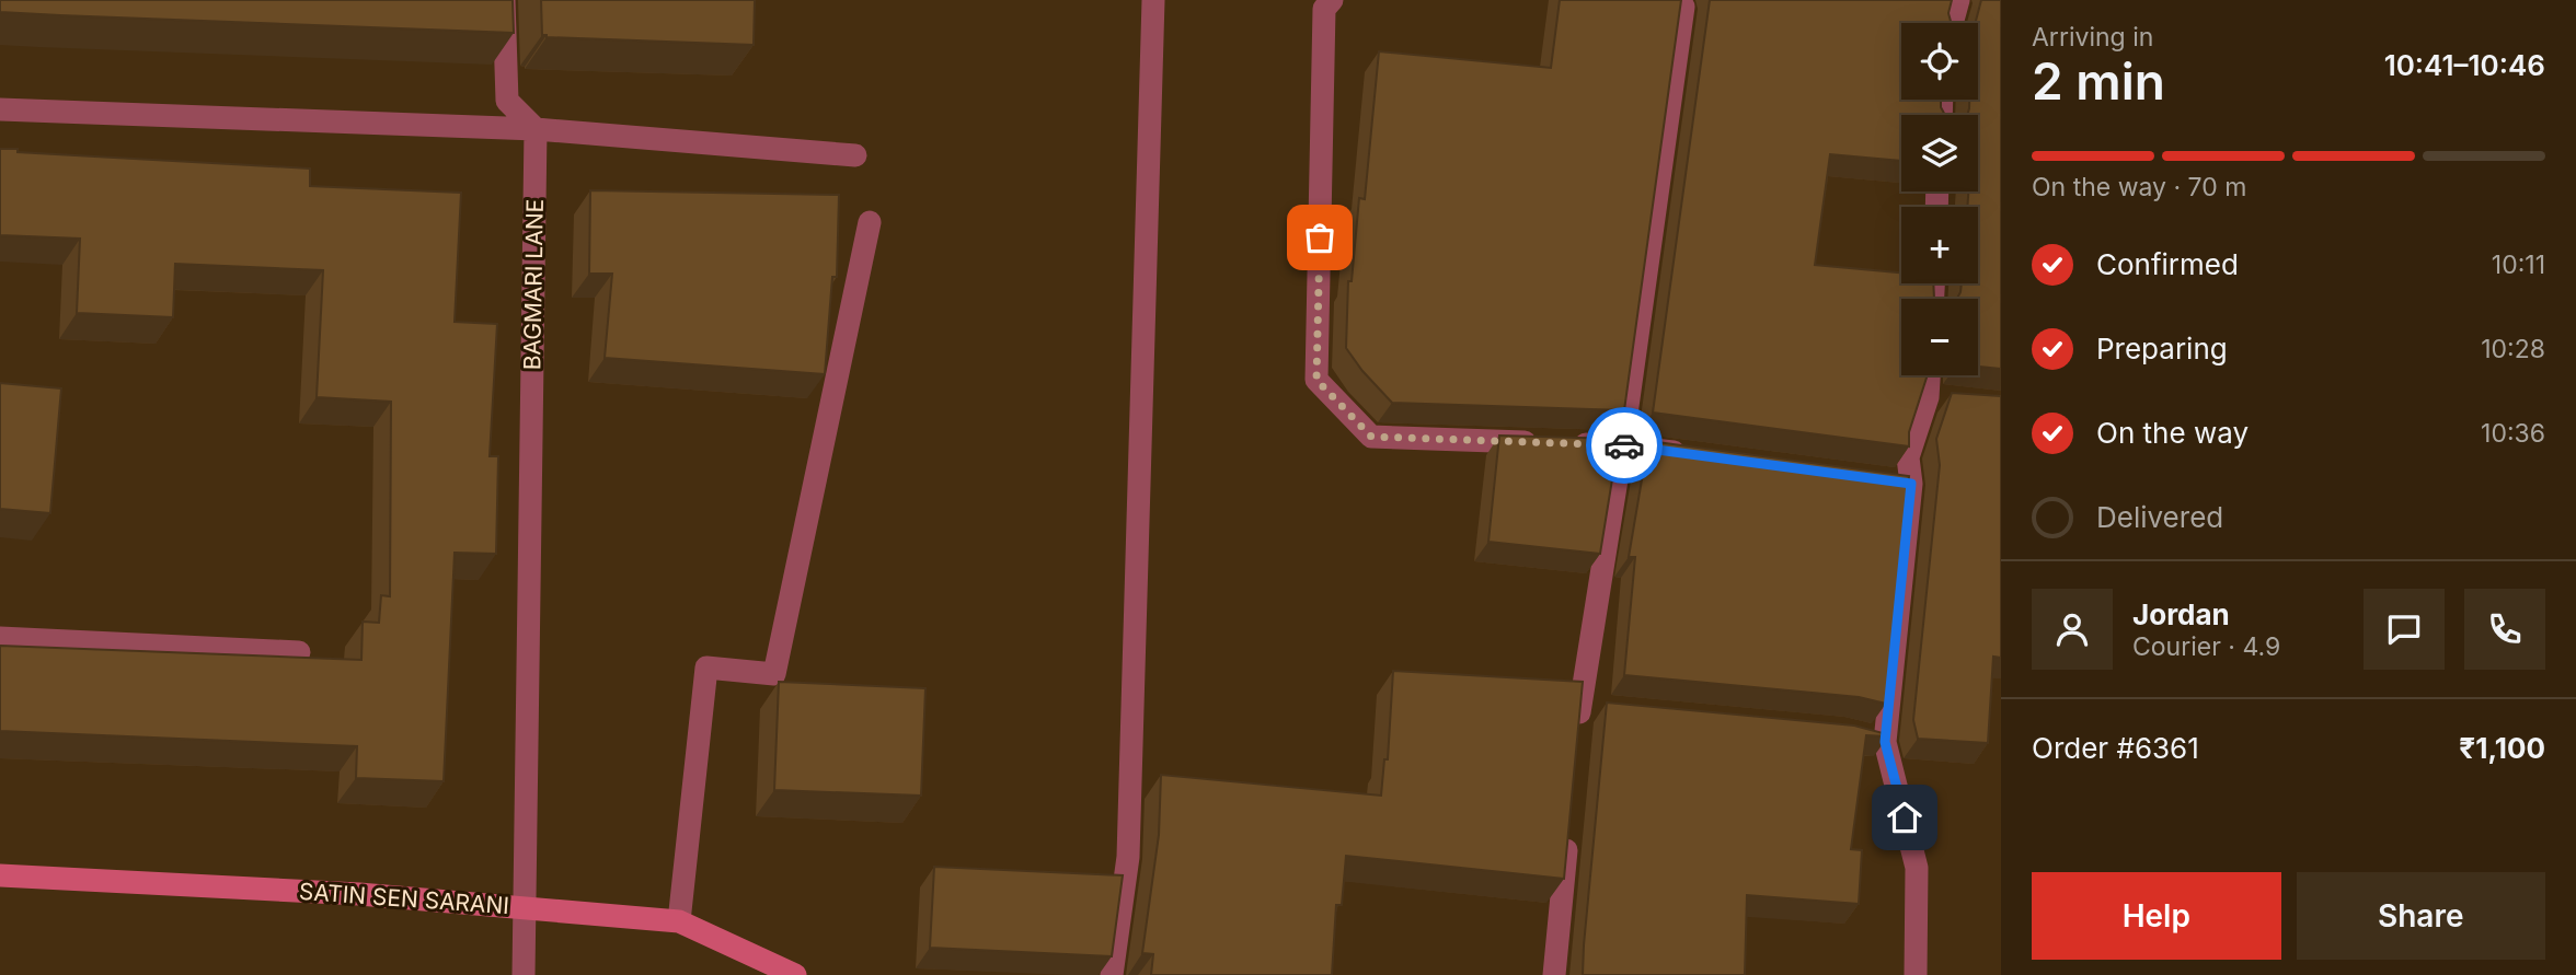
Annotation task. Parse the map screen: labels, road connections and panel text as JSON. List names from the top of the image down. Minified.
{"streets":{"main road":["SATIN SEN SARANI"],"street":["BAGMARI LANE"]},"crossings":[["BAGMARI LANE","SATIN SEN SARANI"]],"page":{"heading":["2 min","Arriving in","10:41–10:46"],"panel":["Jordan","Courier · 4.9","Order #6361","₹1,100"],"map_buttons":["+","−"],"bar":"On the way · 70 m","list":[["Confirmed","10:11"],["Preparing","10:28"],["On the way","10:36"],"Delivered"],"buttons":["Help","Share"]}}
